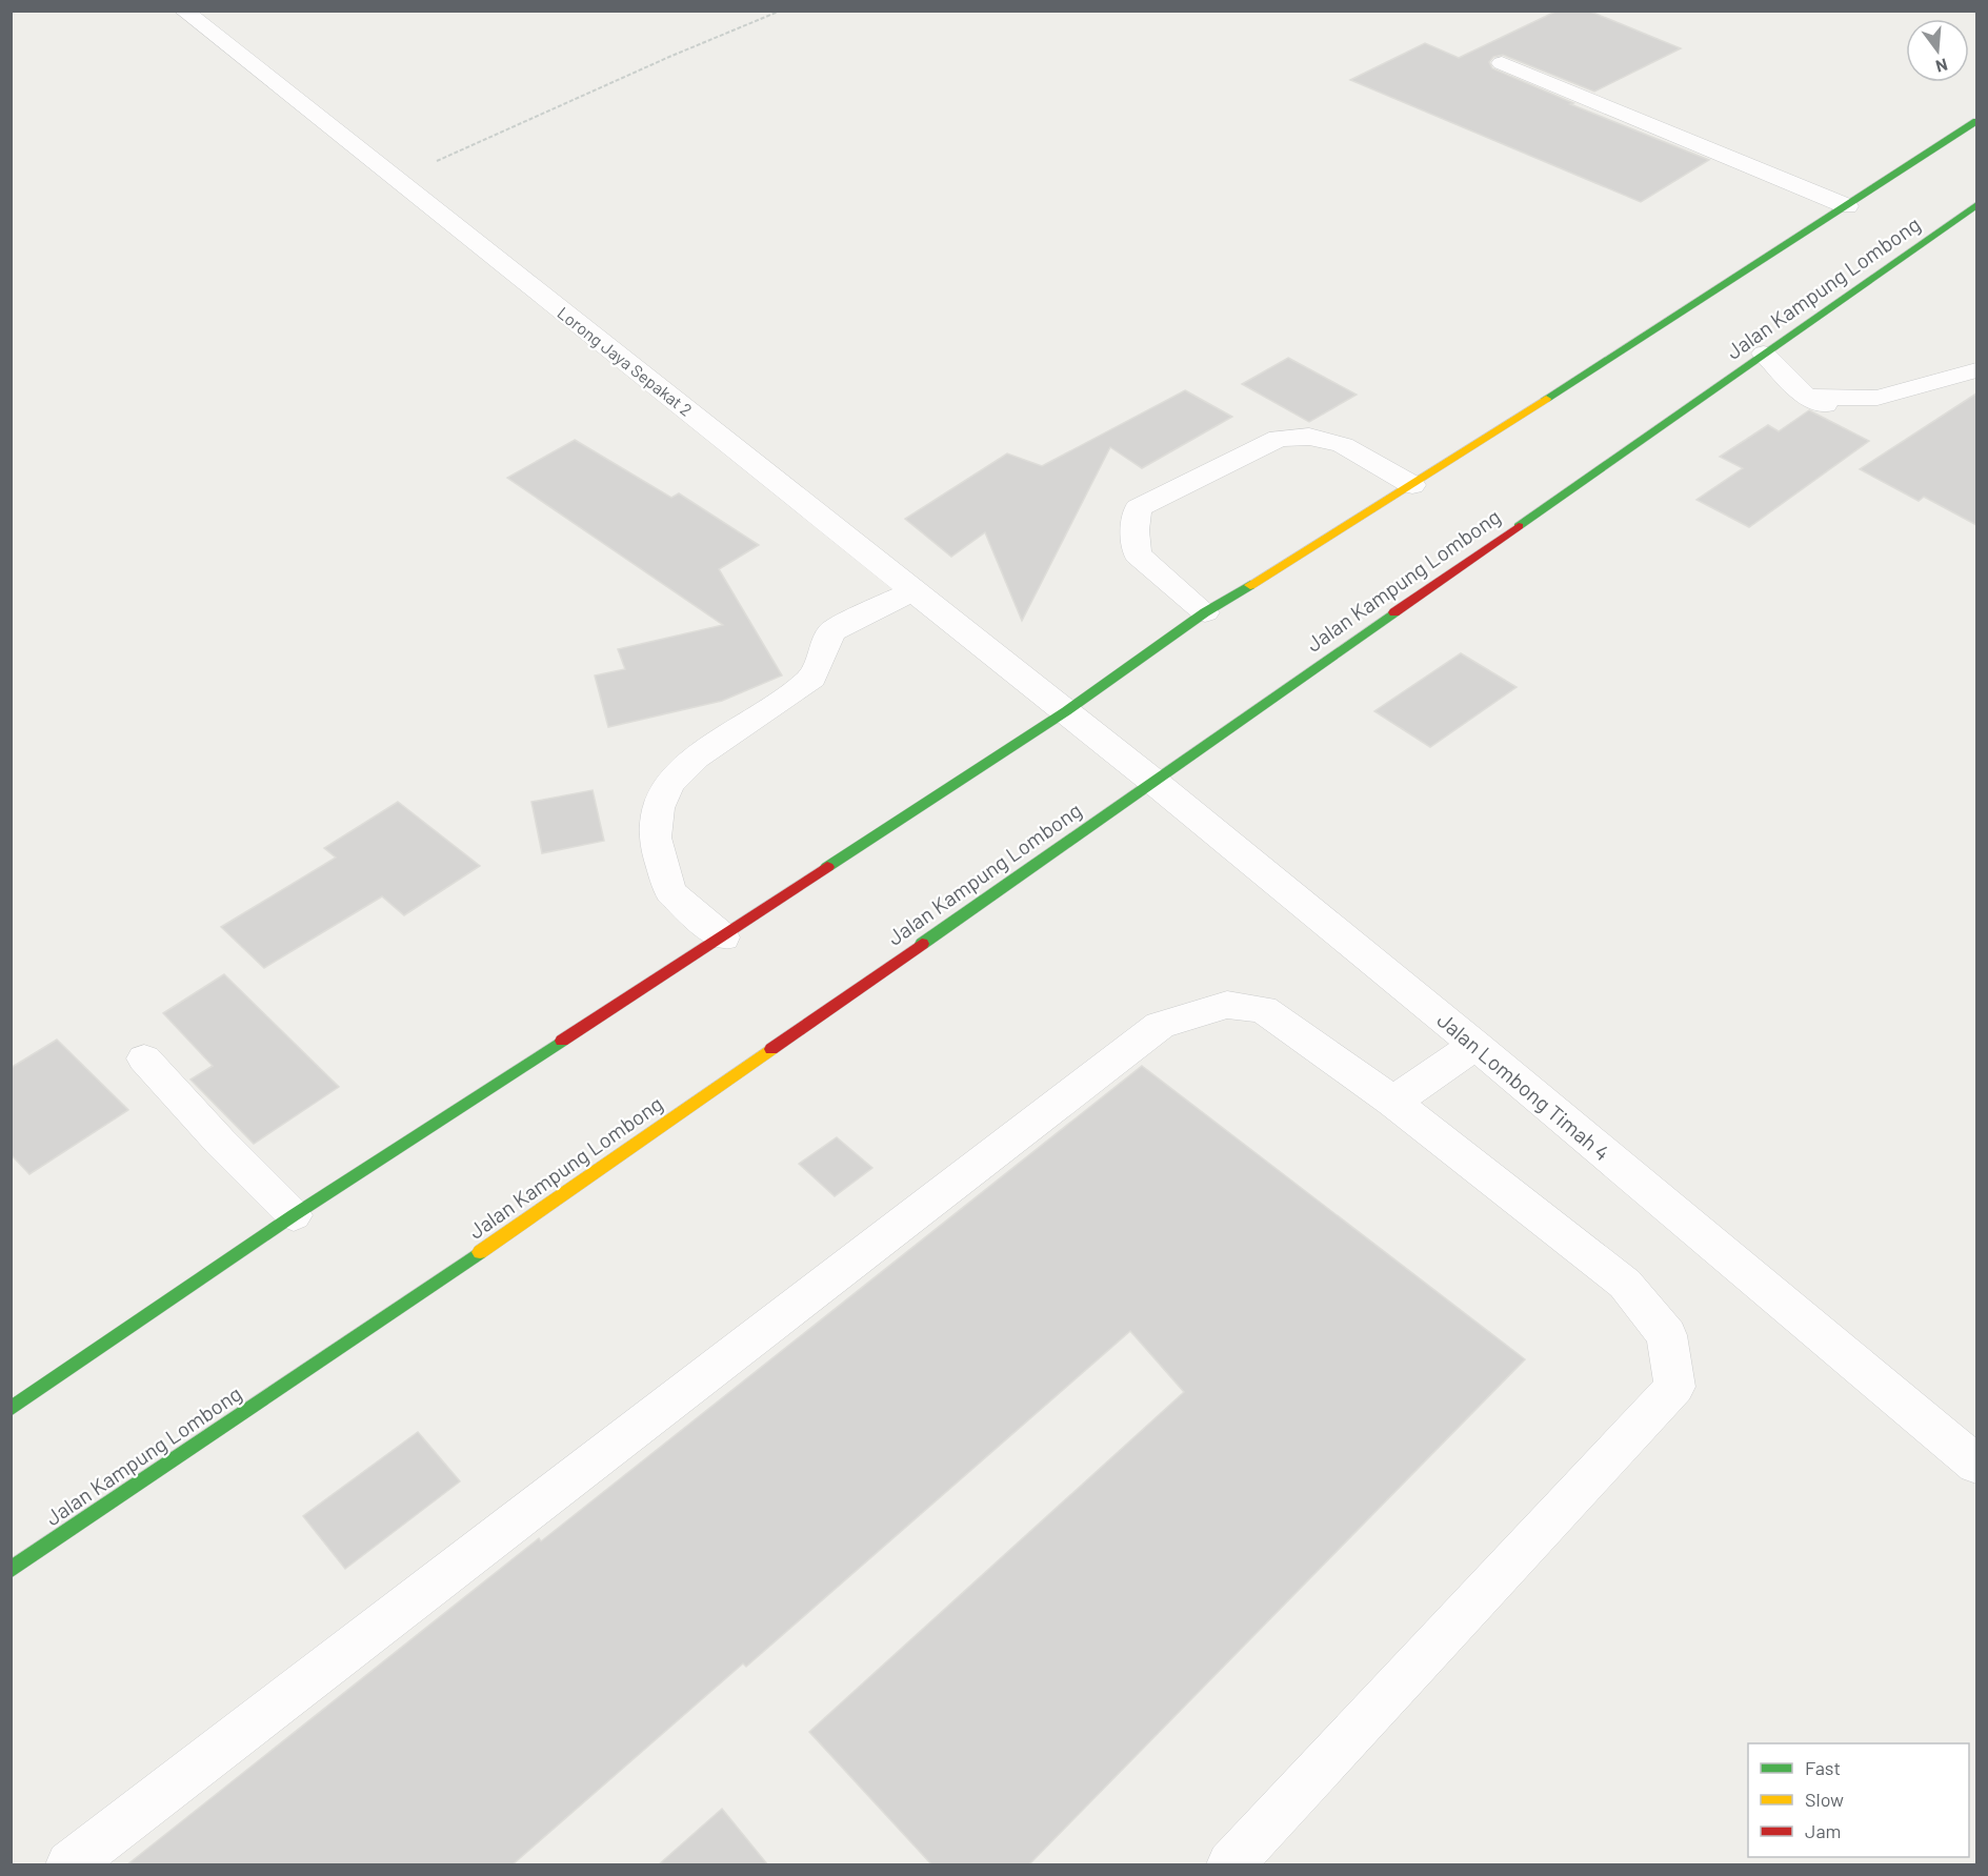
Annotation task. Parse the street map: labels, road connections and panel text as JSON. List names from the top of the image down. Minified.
{"streets":{"street":["Jalan Kampung Lombong","Lorong Jaya Sepakat 2","Jalan Lombong Timah 4"]},"crossings":[["Jalan Kampung Lombong","Jalan Lombong Timah 4"],["Lorong Jaya Sepakat 2","Jalan Lombong Timah 4"]],"legend":["Fast","Slow","Jam"],"north":"bottom"}
